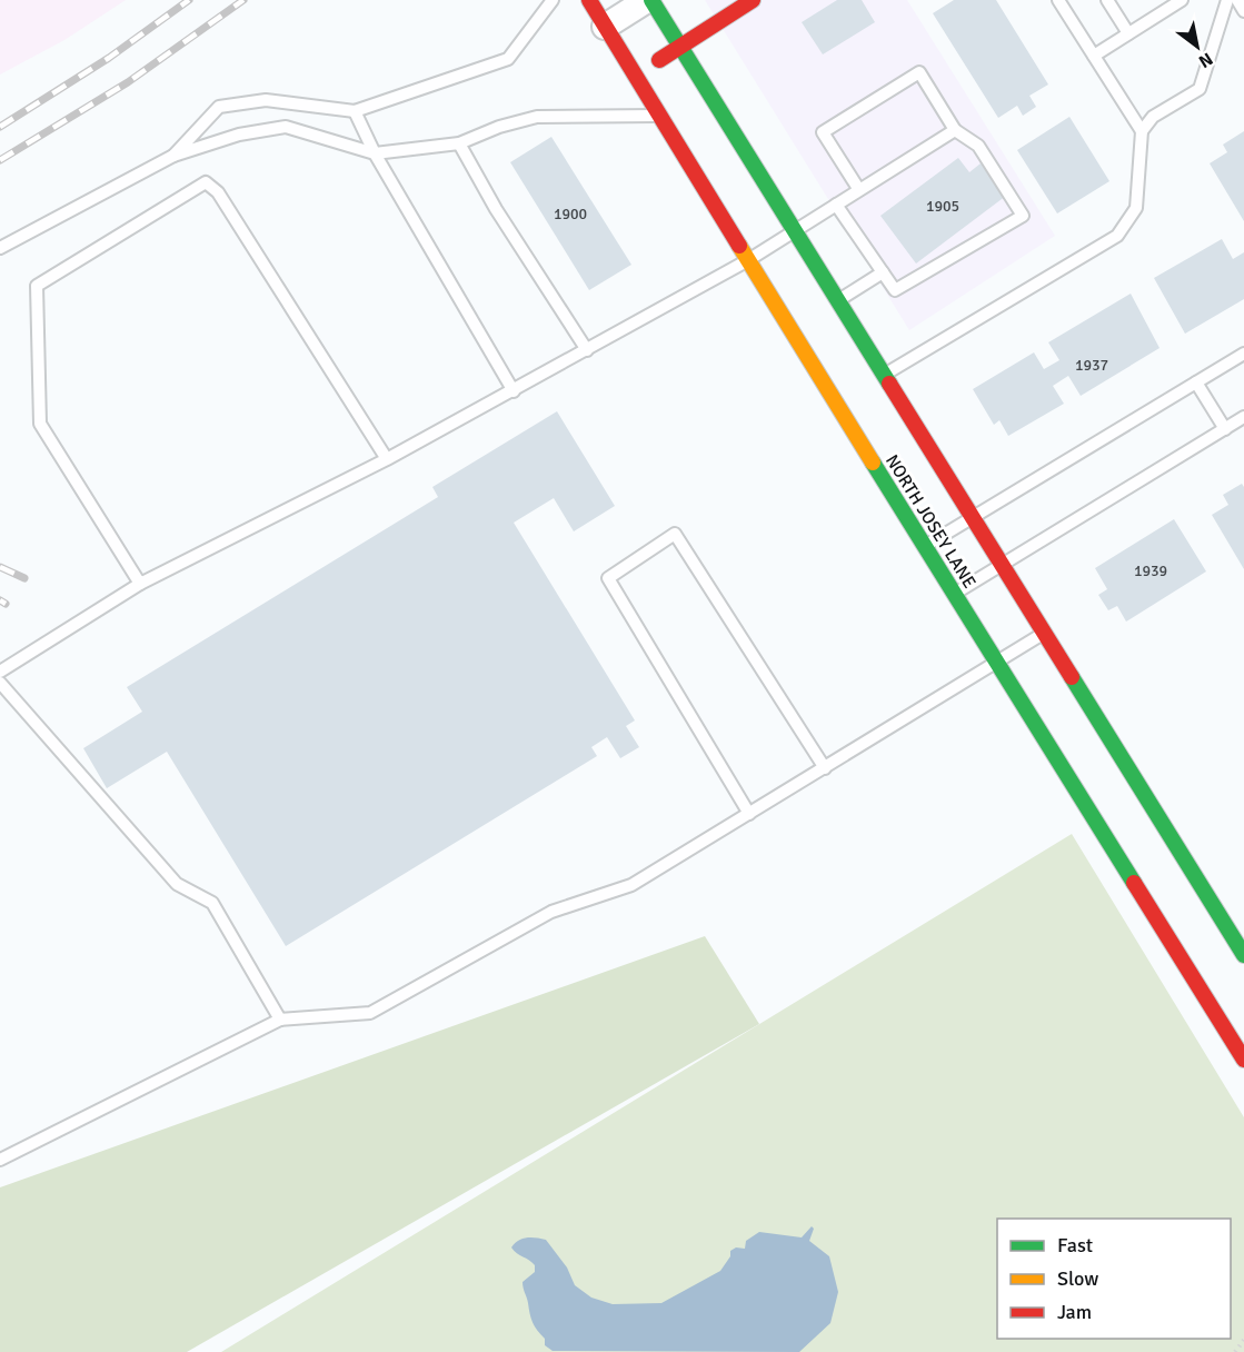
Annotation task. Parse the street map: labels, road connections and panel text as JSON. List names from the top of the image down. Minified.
{"streets":{"main road":["NORTH JOSEY LANE"]},"house_numbers":["1905","1900","1937","1939"],"legend":["Fast","Slow","Jam"],"north":"bottom right"}
